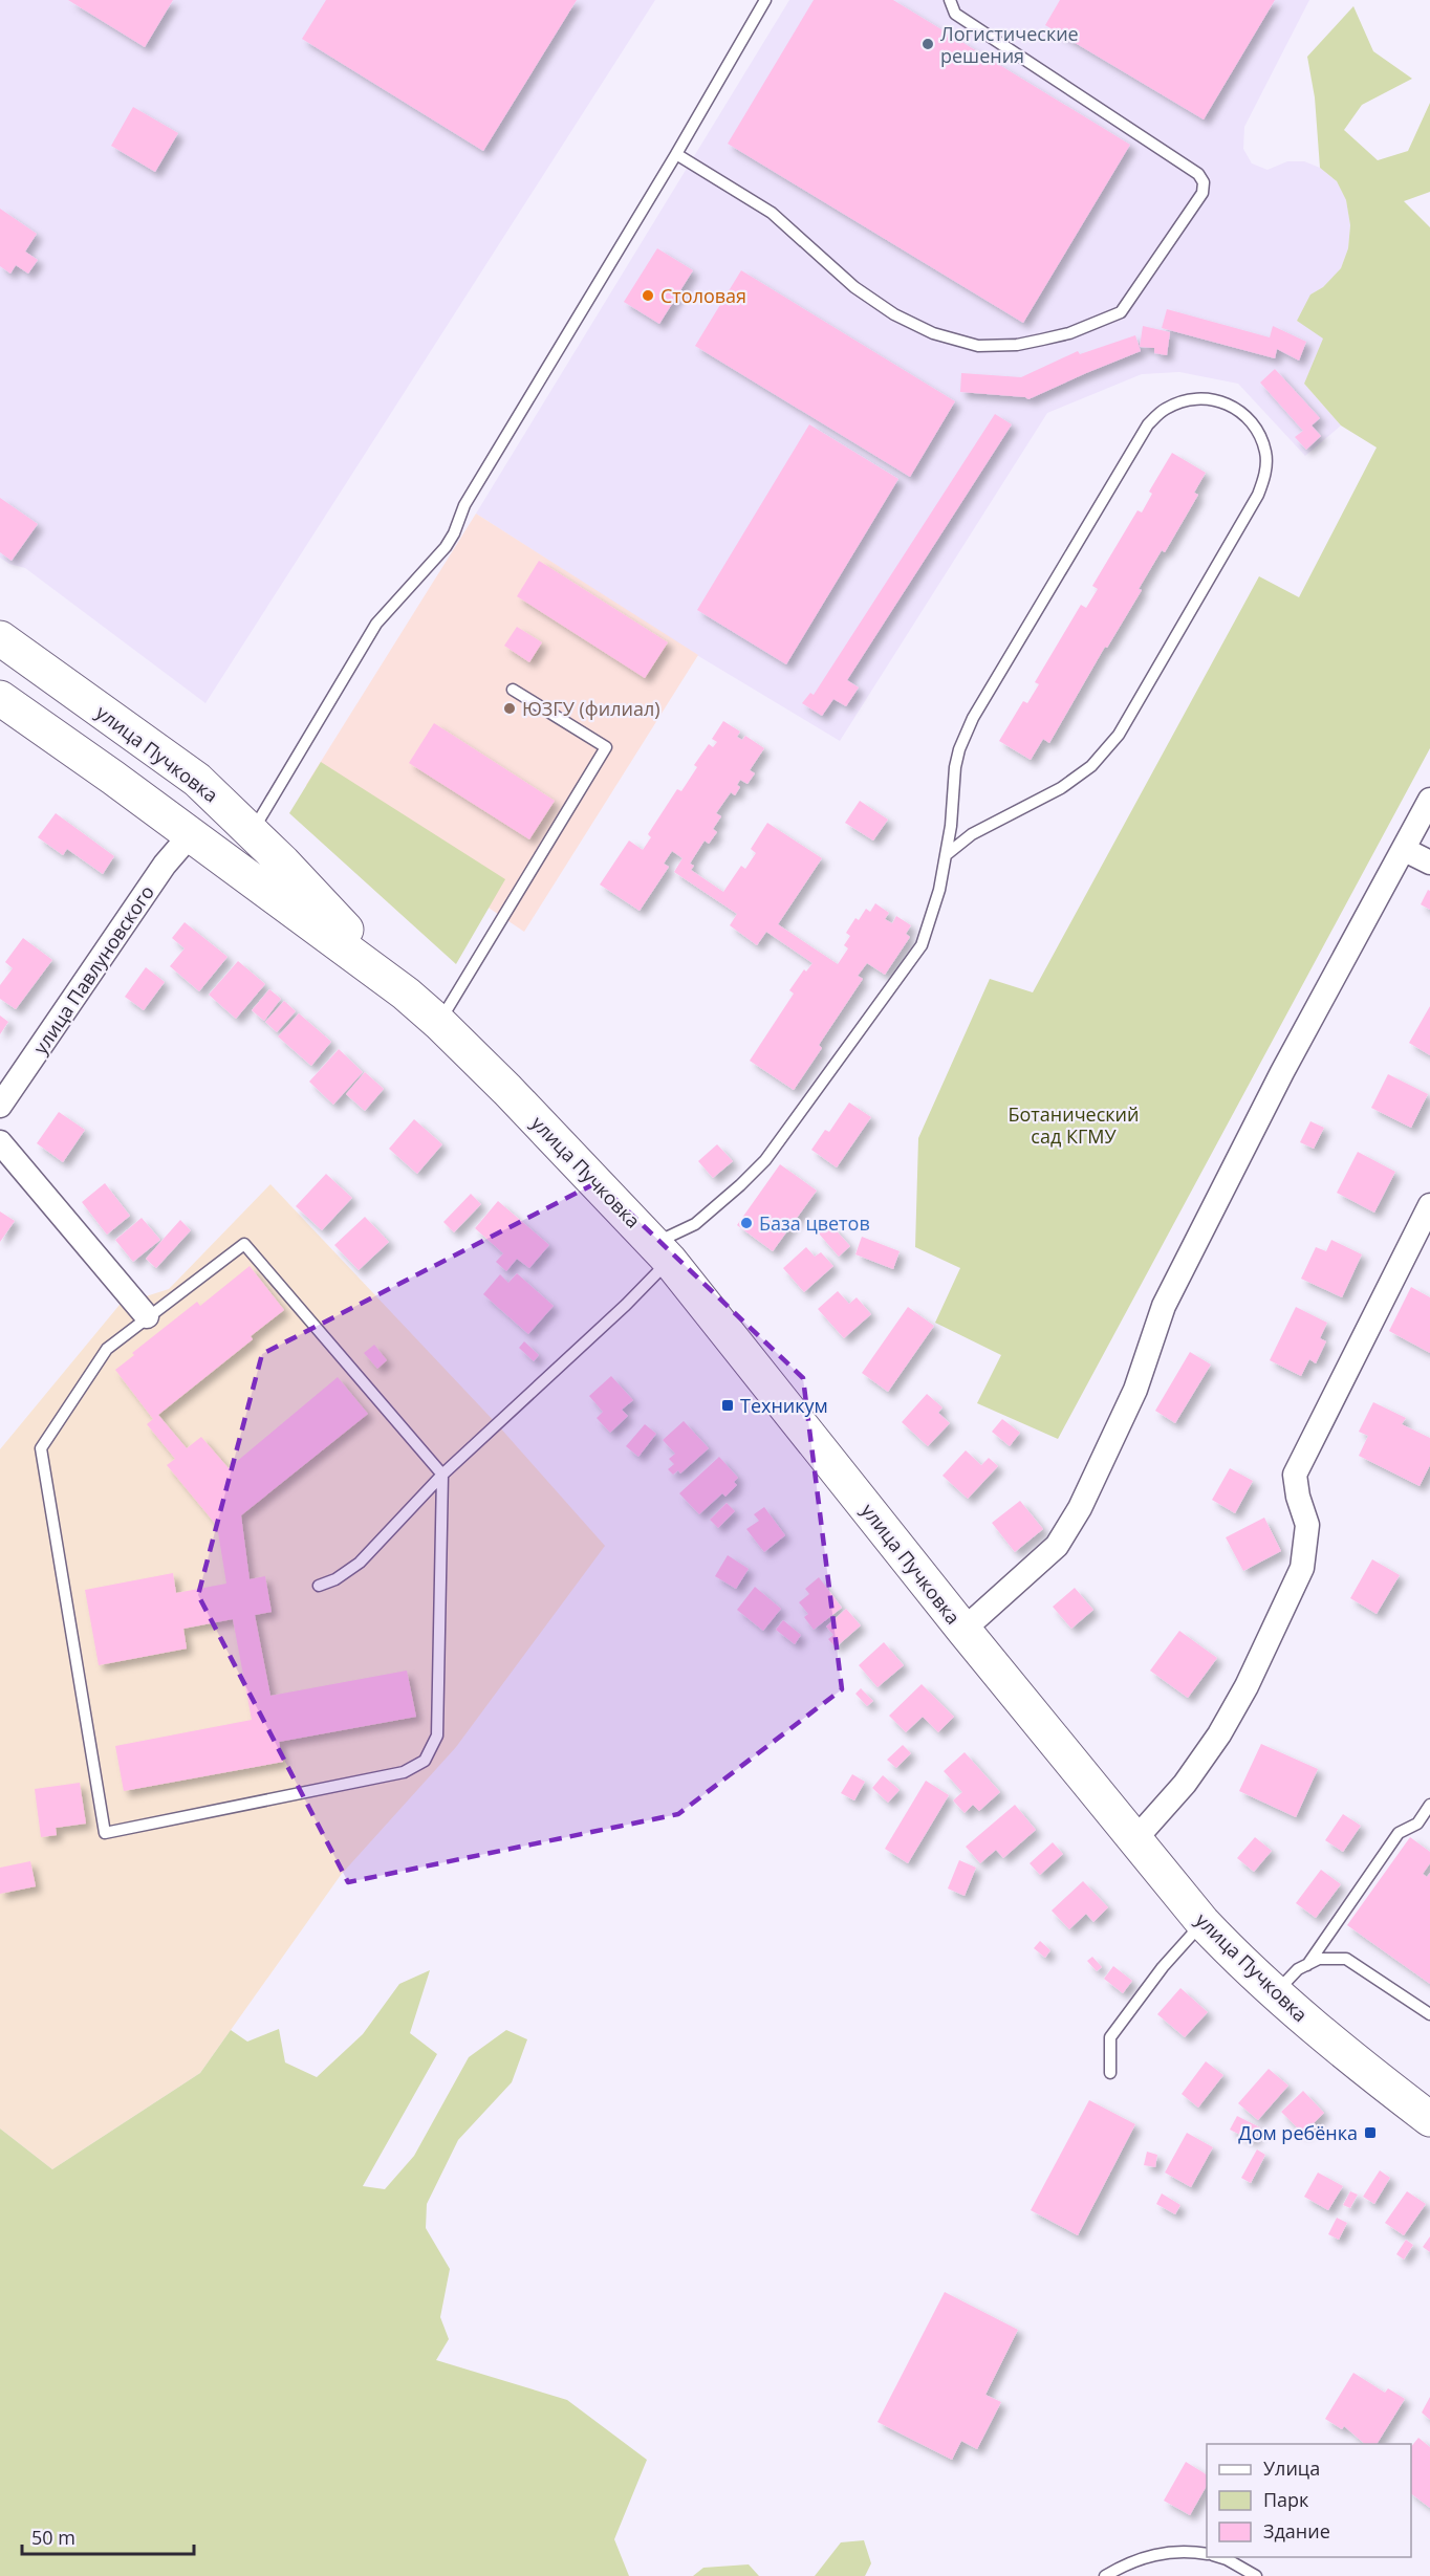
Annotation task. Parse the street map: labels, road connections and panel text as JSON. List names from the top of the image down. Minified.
{"streets":{"main road":["улица Пучковка"],"street":["улица Павлуновского"]},"crossings":[["улица Пучковка","улица Павлуновского"]],"parks":["Ботанический сад КГМУ"],"places":{"other":["Логистические решения","Столовая","ЮЗГУ (филиал)","База цветов"],"transit":["Техникум","Дом ребёнка"]},"legend":["Улица","Парк","Здание"],"scale_bar":"50 m"}
